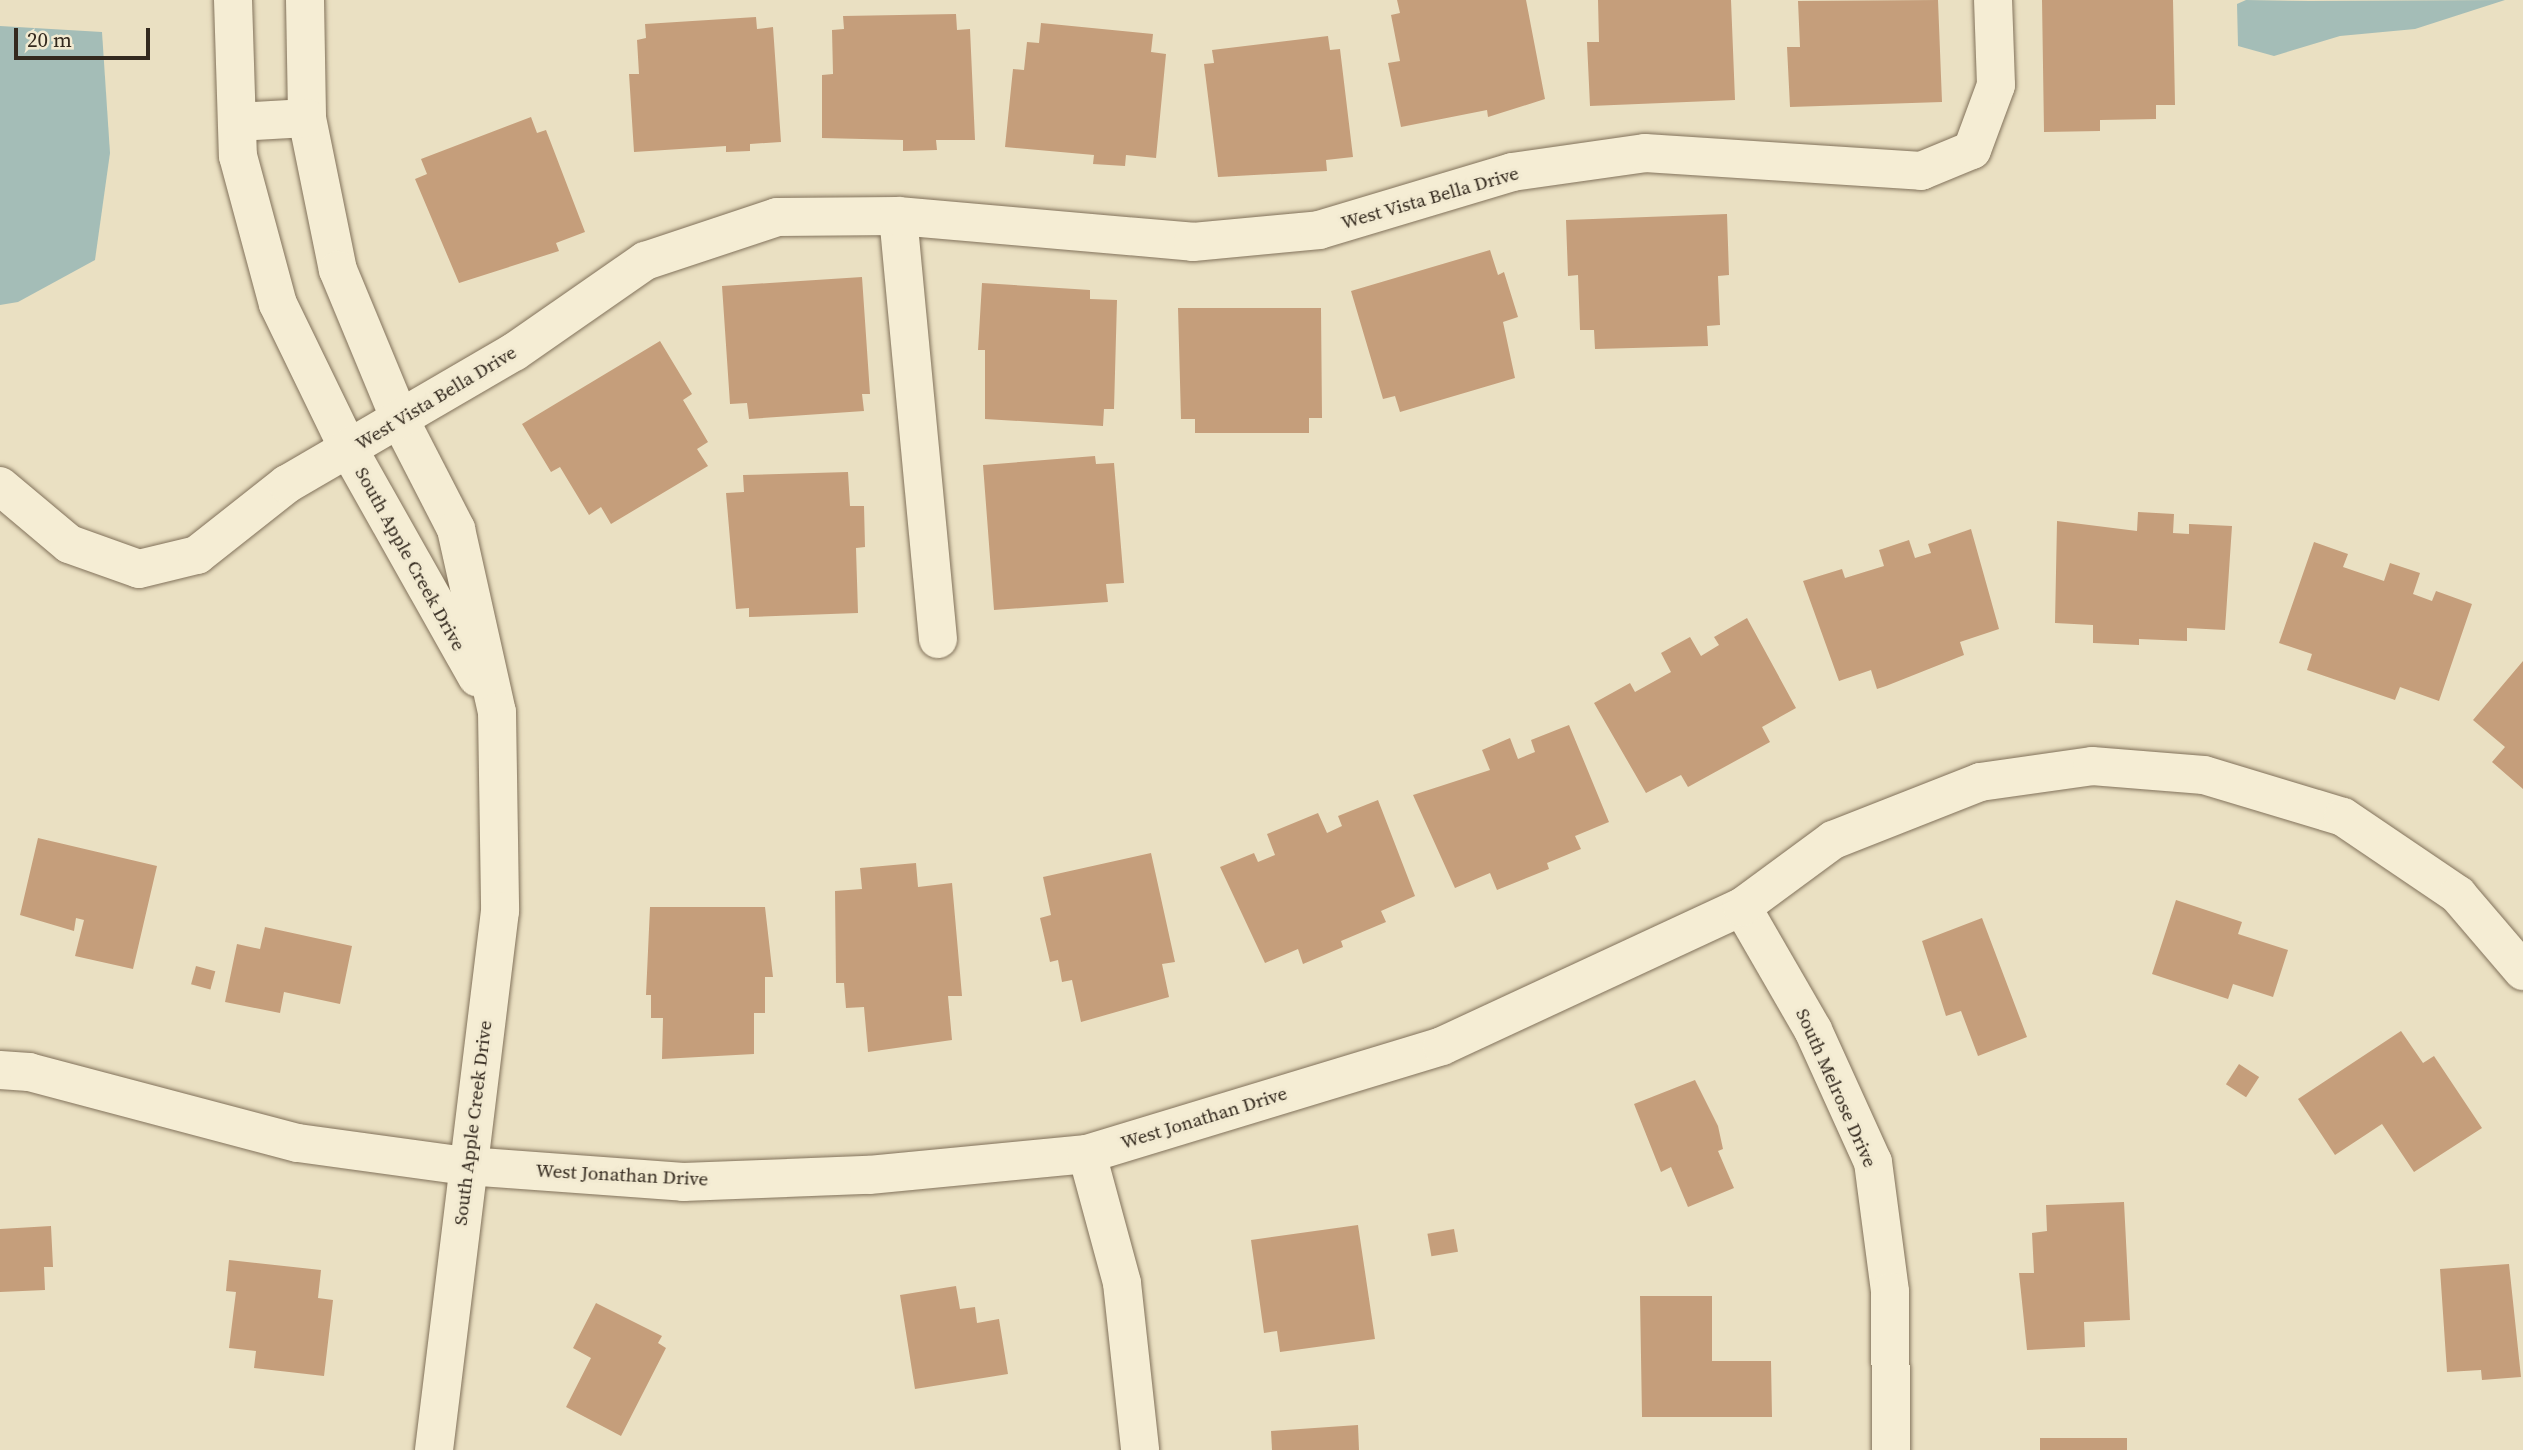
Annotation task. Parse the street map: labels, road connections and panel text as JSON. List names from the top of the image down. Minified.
{"streets":{"street":["West Vista Bella Drive","South Apple Creek Drive","South Melrose Drive","West Jonathan Drive"]},"crossings":[["West Vista Bella Drive","South Apple Creek Drive"],["South Apple Creek Drive","West Jonathan Drive"],["South Melrose Drive","West Jonathan Drive"]],"scale_bar":"20 m"}
